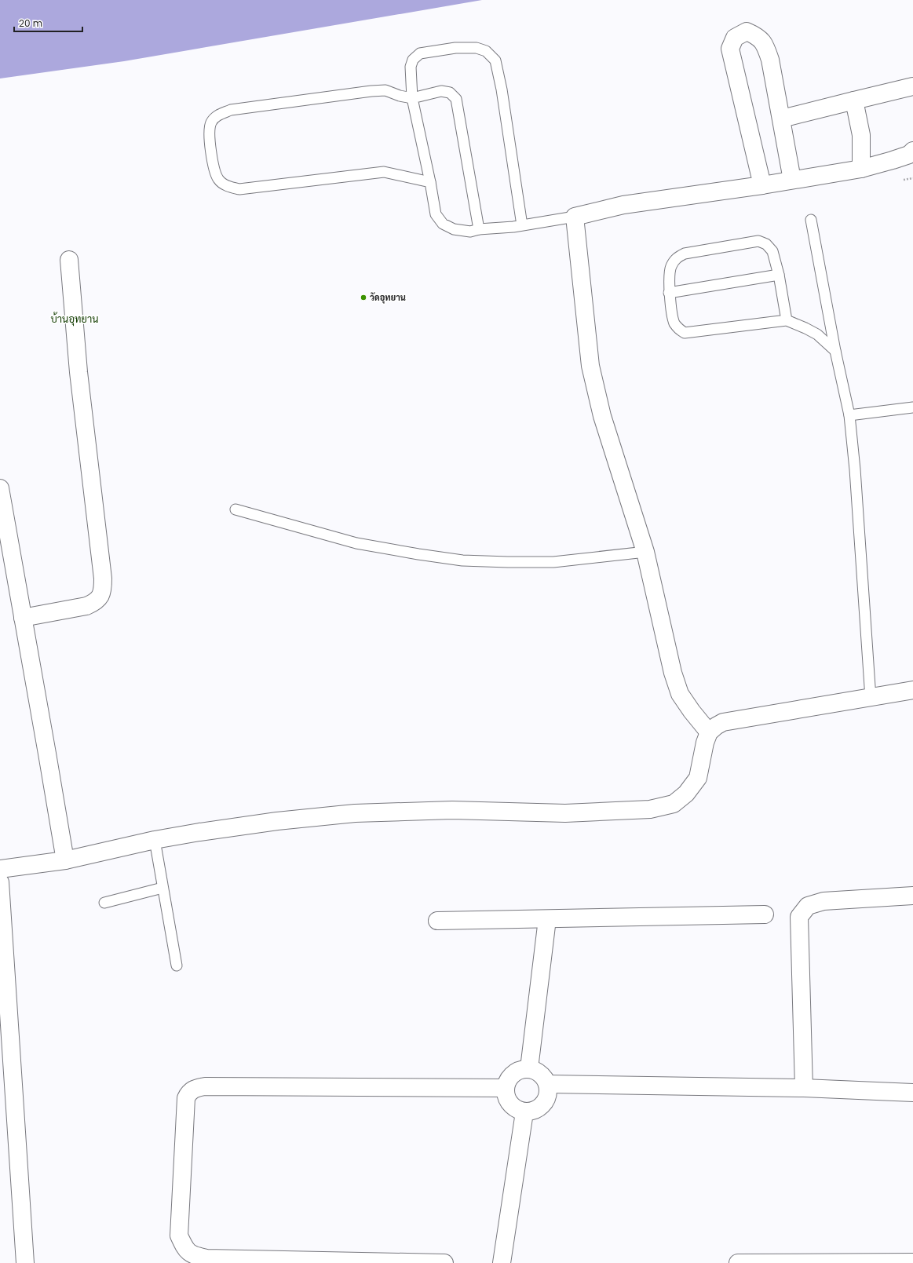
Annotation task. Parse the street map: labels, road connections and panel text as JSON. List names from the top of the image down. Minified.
{"districts":["บ้านอุทยาน"],"places":["วัดอุทยาน"],"scale_bar":"20 m"}
